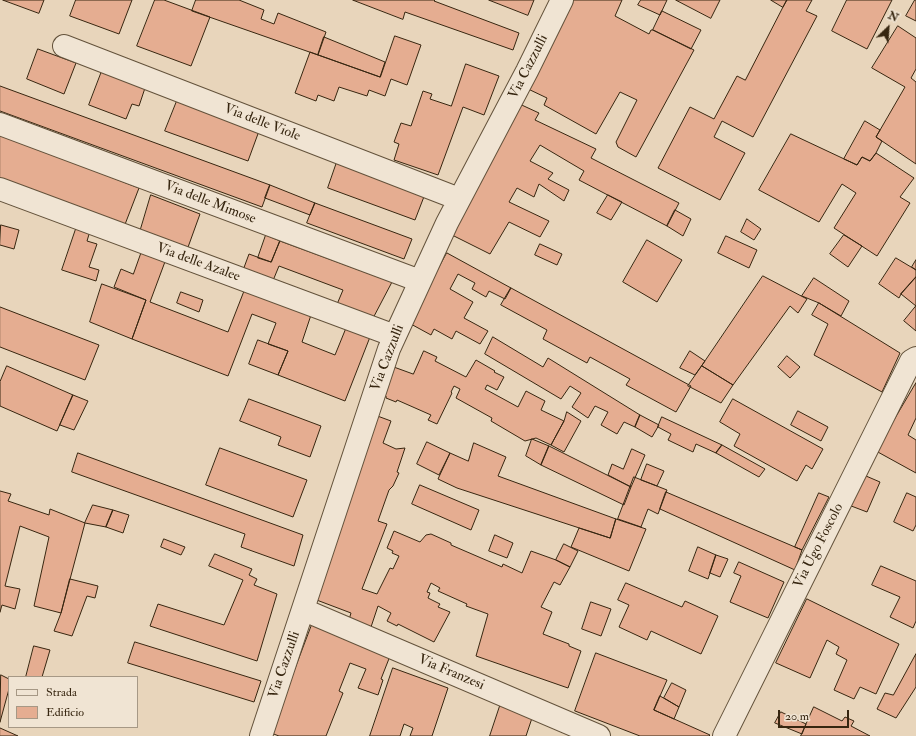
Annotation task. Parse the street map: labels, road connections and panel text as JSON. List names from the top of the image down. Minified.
{"streets":{"street":["Via Cazzulli","Via delle Viole","Via delle Mimose","Via delle Azalee","Via Ugo Foscolo","Via Franzesi"]},"crossings":[["Via Cazzulli","Via delle Viole"],["Via Cazzulli","Via delle Mimose"],["Via Cazzulli","Via delle Azalee"],["Via Cazzulli","Via Franzesi"]],"legend":["Strada","Edificio"],"scale_bar":"20 m","north":"top right"}
